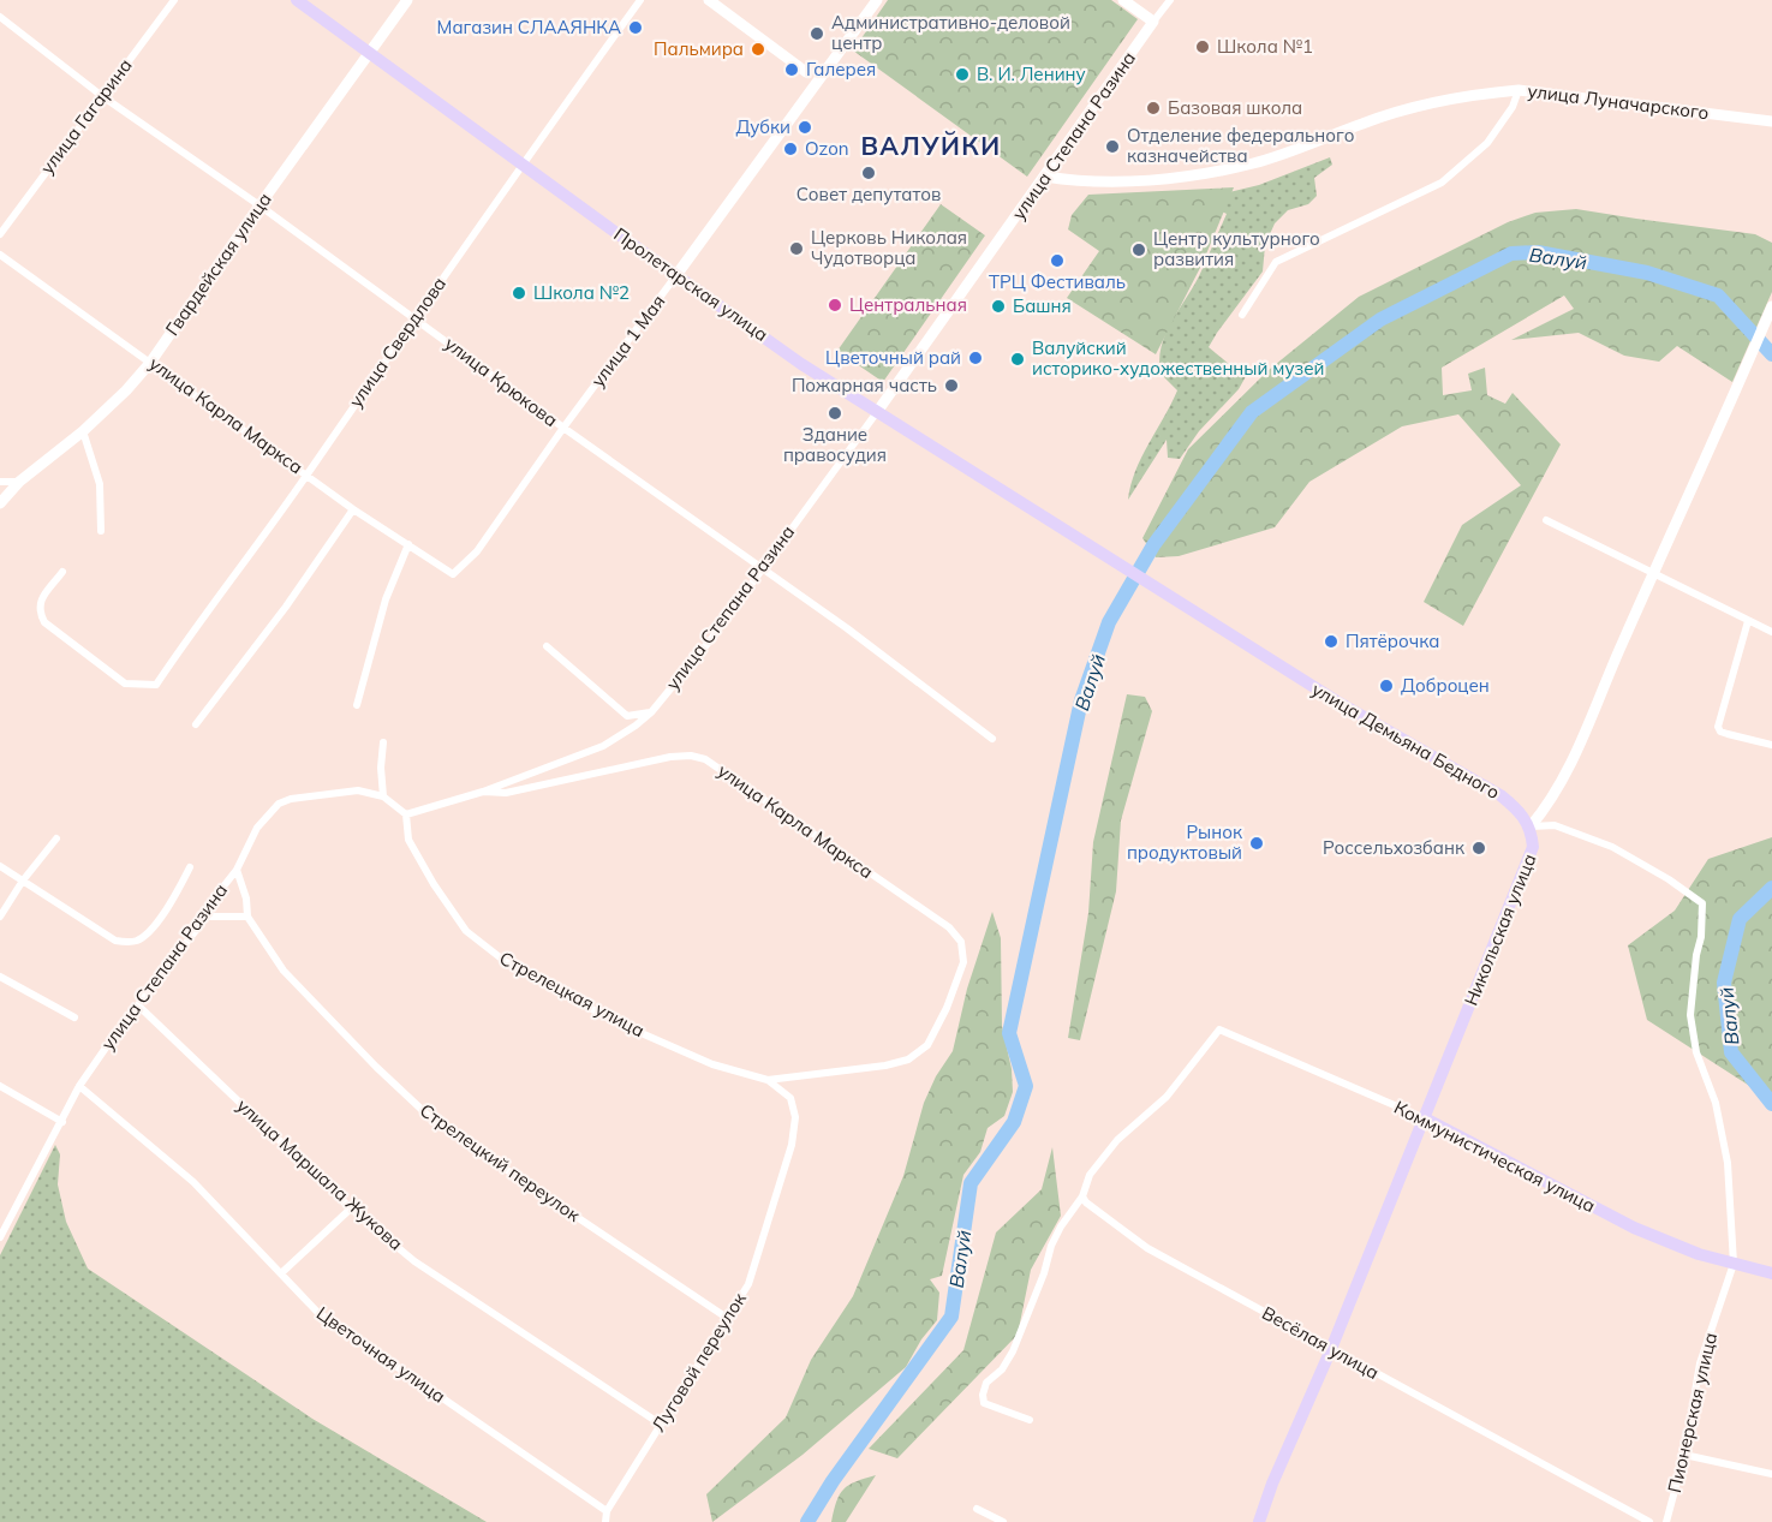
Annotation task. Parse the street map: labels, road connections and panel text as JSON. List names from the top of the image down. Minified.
{"streets":{"main road":["улица Луначарского","улица Степана Разина","Гвардейская улица","Пролетарская улица","улица 1 Мая","улица Демьяна Бедного","Никольская улица","Коммунистическая улица"],"street":["улица Гагарина","улица Свердлова","улица Крюкова","улица Карла Маркса","Стрелецкая улица","Стрелецкий переулок","улица Маршала Жукова","Весёлая улица","Цветочная улица","Луговой переулок","Пионерская улица"]},"crossings":[["улица Луначарского","улица Степана Разина"],["улица Гагарина","улица Крюкова"],["улица Степана Разина","Пролетарская улица"],["улица Степана Разина","улица Крюкова"],["улица Степана Разина","улица Карла Маркса"],["улица Степана Разина","Стрелецкая улица"],["улица Степана Разина","Стрелецкий переулок"],["улица Степана Разина","улица Маршала Жукова"],["улица Степана Разина","Цветочная улица"],["Гвардейская улица","Пролетарская улица"],["Гвардейская улица","улица Крюкова"],["Гвардейская улица","улица Карла Маркса"],["Пролетарская улица","улица 1 Мая"],["Пролетарская улица","улица Свердлова"],["Пролетарская улица","улица Демьяна Бедного"],["улица 1 Мая","улица Крюкова"],["улица 1 Мая","улица Карла Маркса"],["улица Свердлова","улица Крюкова"],["улица Свердлова","улица Карла Маркса"],["улица Карла Маркса","Стрелецкая улица"],["улица Карла Маркса","Луговой переулок"],["улица Демьяна Бедного","Никольская улица"],["улица Демьяна Бедного","Пионерская улица"],["Никольская улица","Коммунистическая улица"],["Никольская улица","Весёлая улица"],["Никольская улица","Пионерская улица"],["Стрелецкая улица","Луговой переулок"],["Коммунистическая улица","Весёлая улица"],["Коммунистическая улица","Пионерская улица"],["Стрелецкий переулок","Луговой переулок"],["улица Маршала Жукова","Луговой переулок"],["Цветочная улица","Луговой переулок"]],"districts":["ВАЛУЙКИ"],"water":["Валуй"],"places":["Магазин СЛААЯНКА","Административно-деловой центр","Школа №1","Пальмира","Галерея","В. И. Ленину","Базовая школа","Дубки","Отделение федерального казначейства","Ozon","Совет депутатов","Церковь Николая Чудотворца","Центр культурного развития","ТРЦ Фестиваль","Школа №2","Центральная","Башня","Цветочный рай","Валуйский историко-художественный музей","Пожарная часть","Здание правосудия","Пятёрочка","Доброцен","Рынок продуктовый","Россельхозбанк"]}
